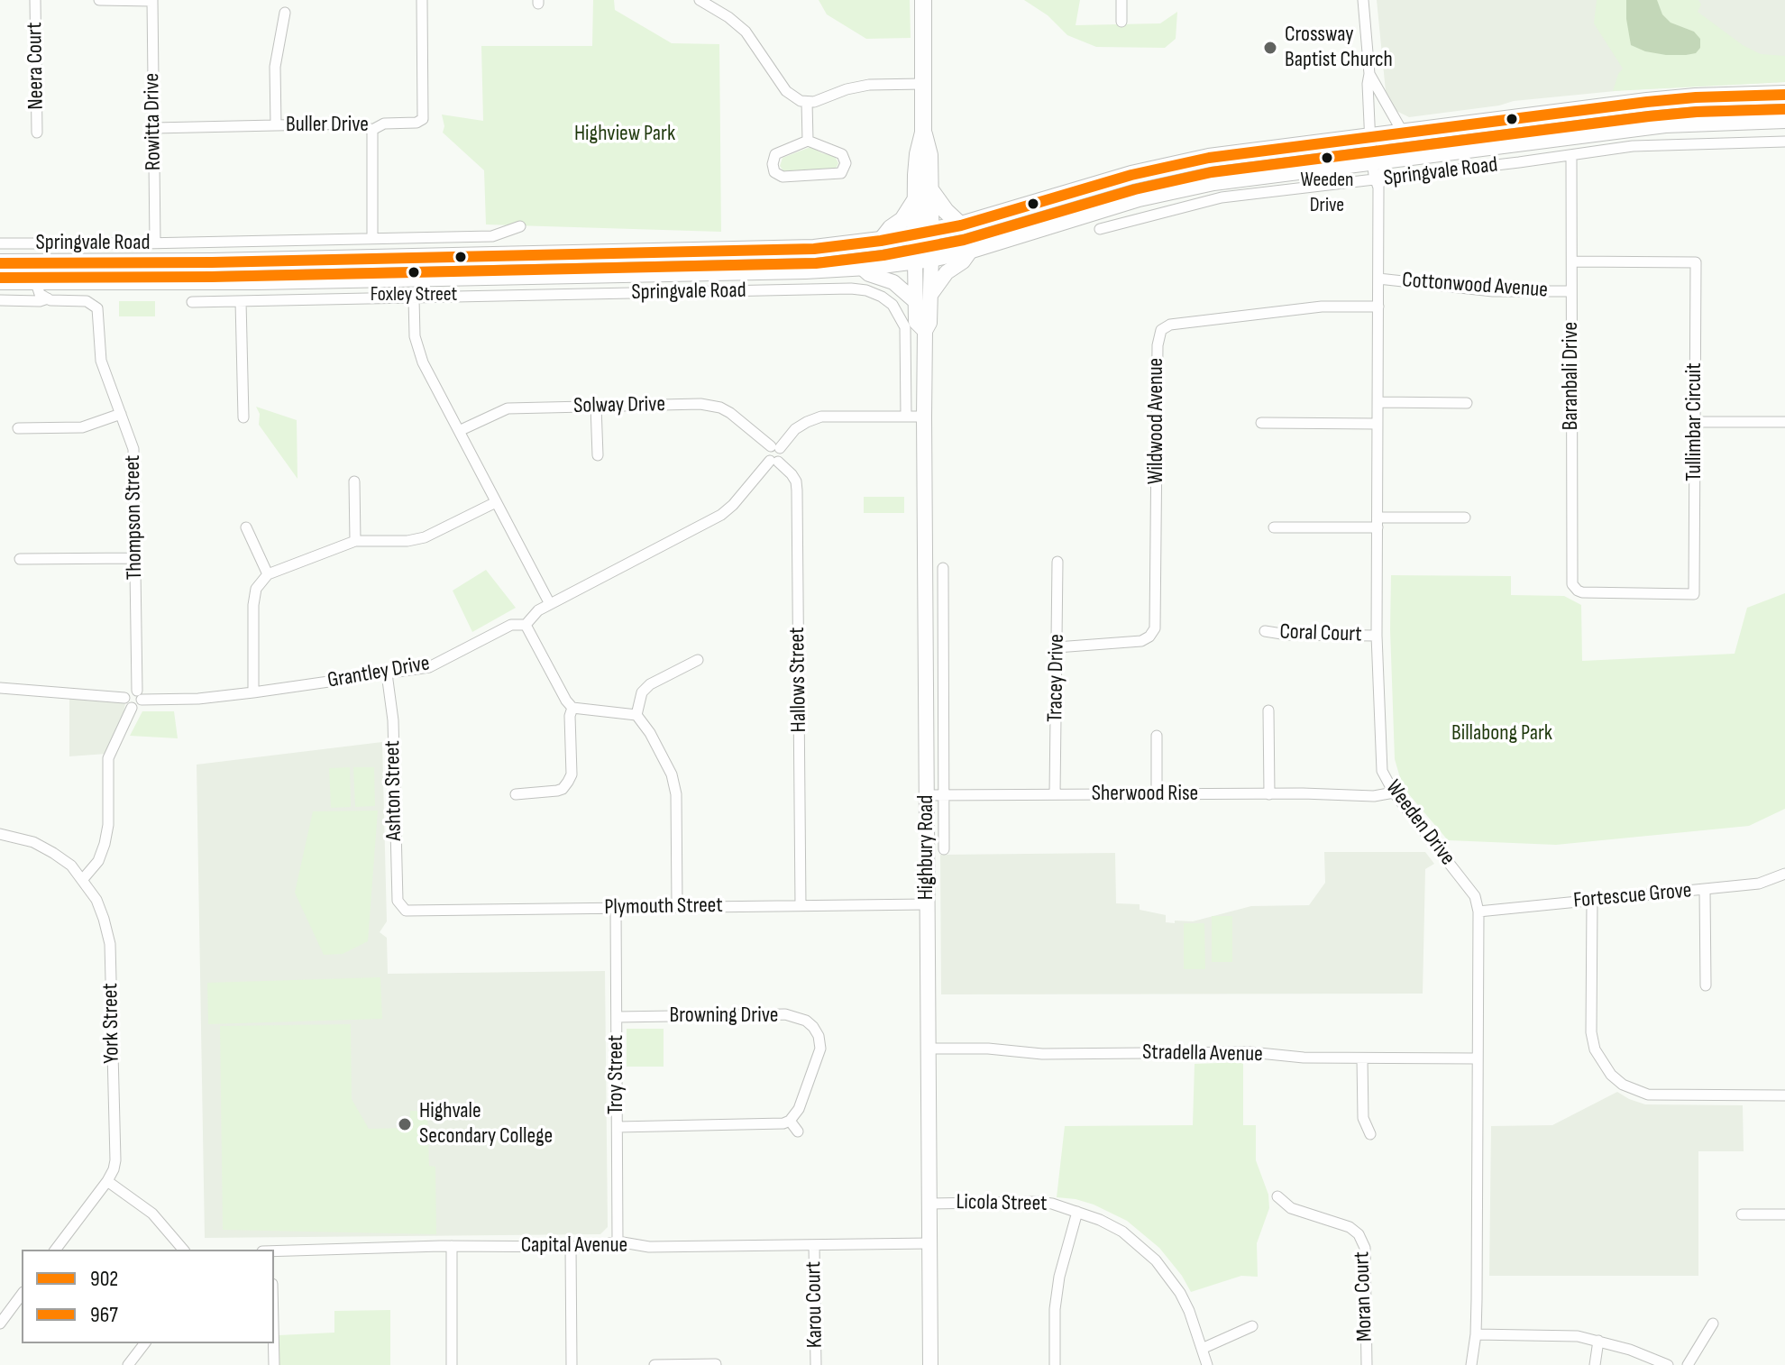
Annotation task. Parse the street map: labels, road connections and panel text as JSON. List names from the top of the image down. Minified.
{"streets":{"highway":["Springvale Road"],"main road":["Highbury Road"],"street":["Neera Court","Rowitta Drive","Buller Drive","Cottonwood Avenue","Baranbali Drive","Solway Drive","Wildwood Avenue","Tullimbar Circuit","Thompson Street","Coral Court","Grantley Drive","Tracey Drive","Hallows Street","Ashton Street","Sherwood Rise","Weeden Drive","Fortescue Grove","Plymouth Street","Browning Drive","York Street","Stradella Avenue","Troy Street","Licola Street","Capital Avenue","Moran Court","Karou Court"]},"crossings":[["Rowitta Drive","Buller Drive"],["Rowitta Drive","Springvale Road"],["Springvale Road","Baranbali Drive"],["Springvale Road","Thompson Street"],["Springvale Road","Weeden Drive"],["Springvale Road","Highbury Road"],["Cottonwood Avenue","Baranbali Drive"],["Cottonwood Avenue","Weeden Drive"],["Baranbali Drive","Tullimbar Circuit"],["Wildwood Avenue","Tracey Drive"],["Wildwood Avenue","Weeden Drive"],["Thompson Street","Grantley Drive"],["Coral Court","Weeden Drive"],["Grantley Drive","Hallows Street"],["Grantley Drive","Ashton Street"],["Tracey Drive","Sherwood Rise"],["Hallows Street","Plymouth Street"],["Ashton Street","Plymouth Street"],["Sherwood Rise","Weeden Drive"],["Sherwood Rise","Highbury Road"],["Weeden Drive","Fortescue Grove"],["Weeden Drive","Stradella Avenue"],["Highbury Road","Plymouth Street"],["Highbury Road","Stradella Avenue"],["Highbury Road","Licola Street"],["Highbury Road","Capital Avenue"],["Plymouth Street","Troy Street"],["Browning Drive","Troy Street"],["Troy Street","Capital Avenue"],["Capital Avenue","Karou Court"]],"parks":["Highview Park","Billabong Park"],"places":["Crossway Baptist Church","Weeden Drive","Foxley Street","Highvale Secondary College"],"lines":["transit line 902","transit line 967"],"legend":["902","967"]}
